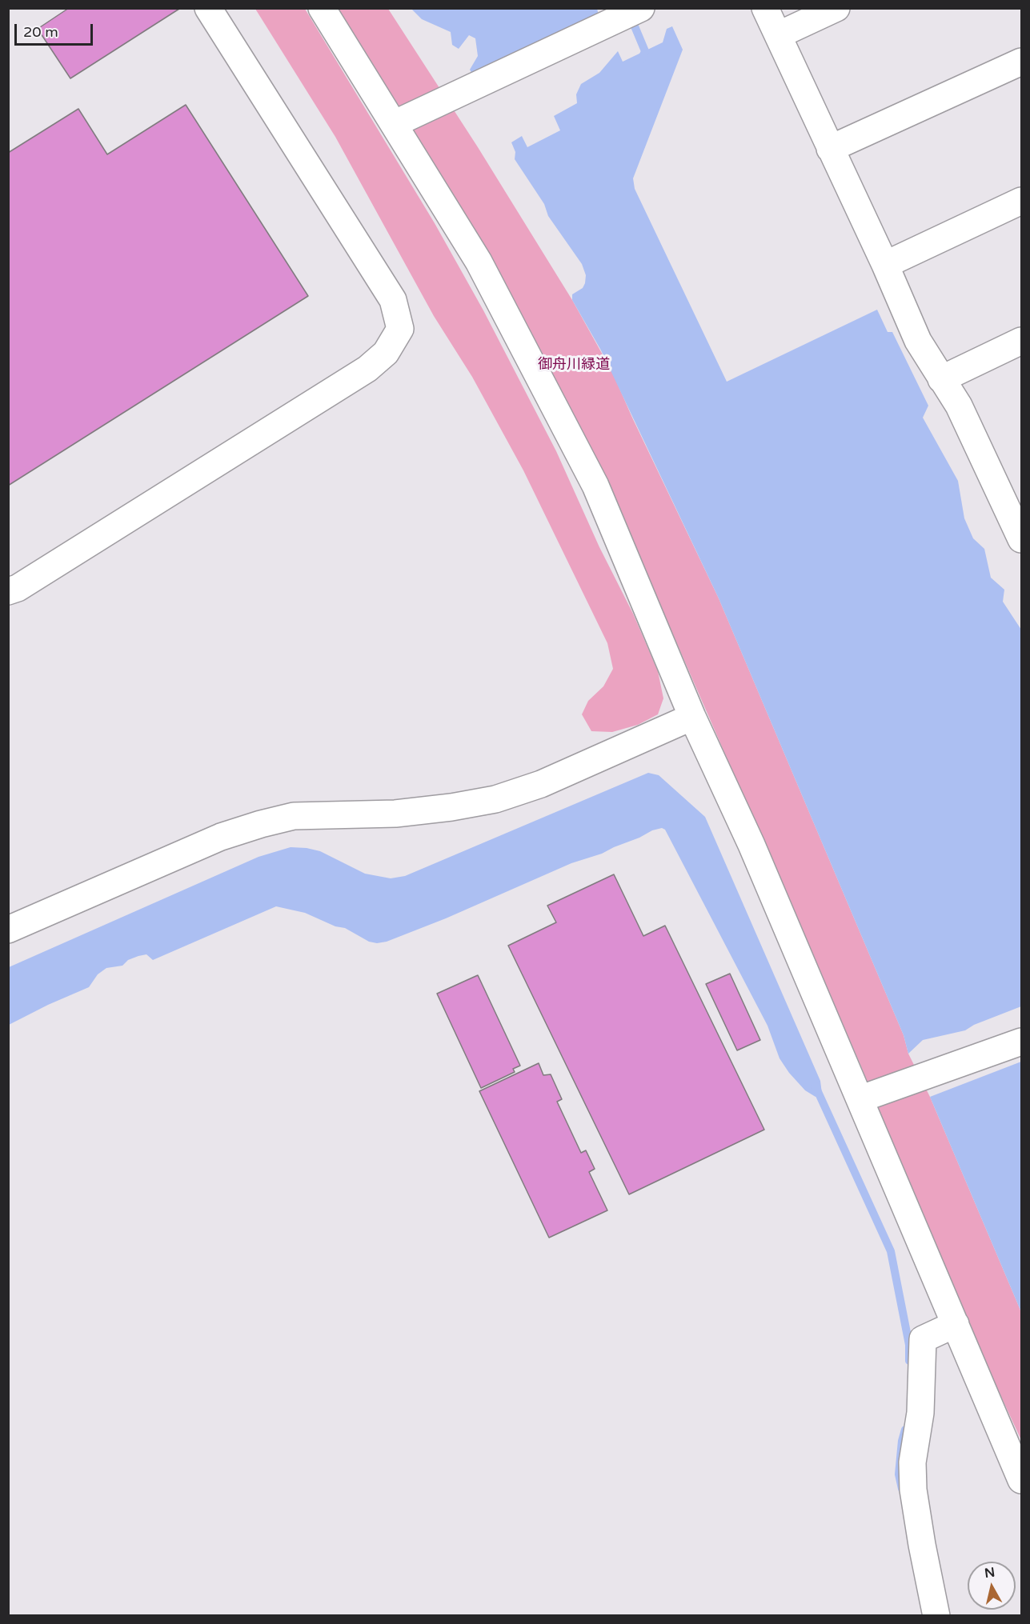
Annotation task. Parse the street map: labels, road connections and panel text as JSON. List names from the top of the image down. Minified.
{"parks":["御舟川緑道"],"scale_bar":"20 m","north":"top"}
